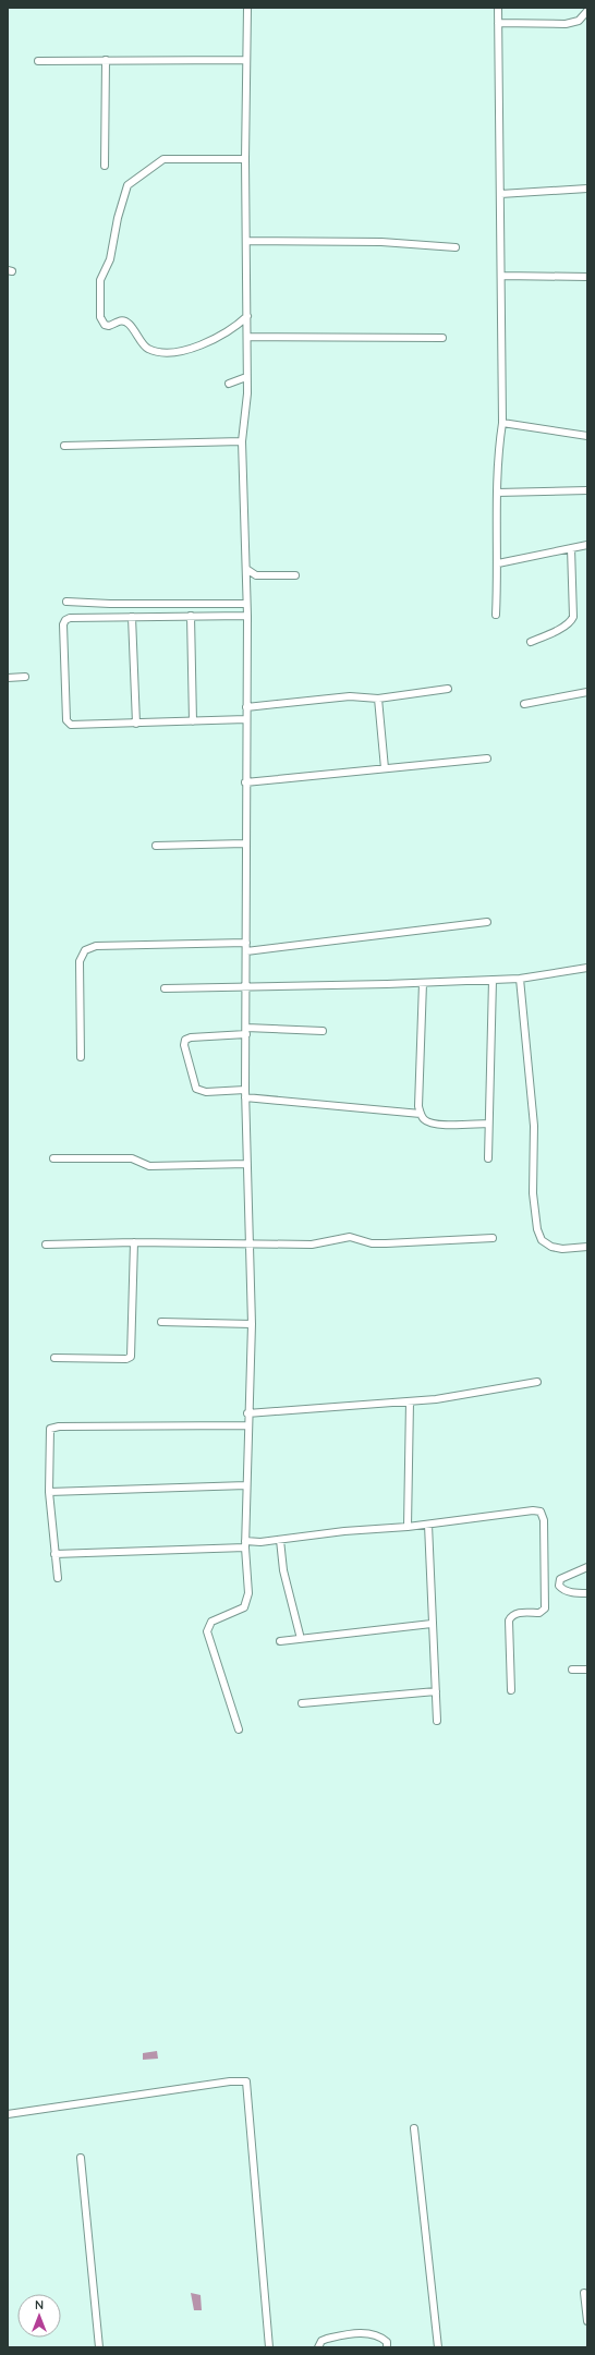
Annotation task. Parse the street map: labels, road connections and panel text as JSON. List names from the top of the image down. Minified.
{"north":"top"}
